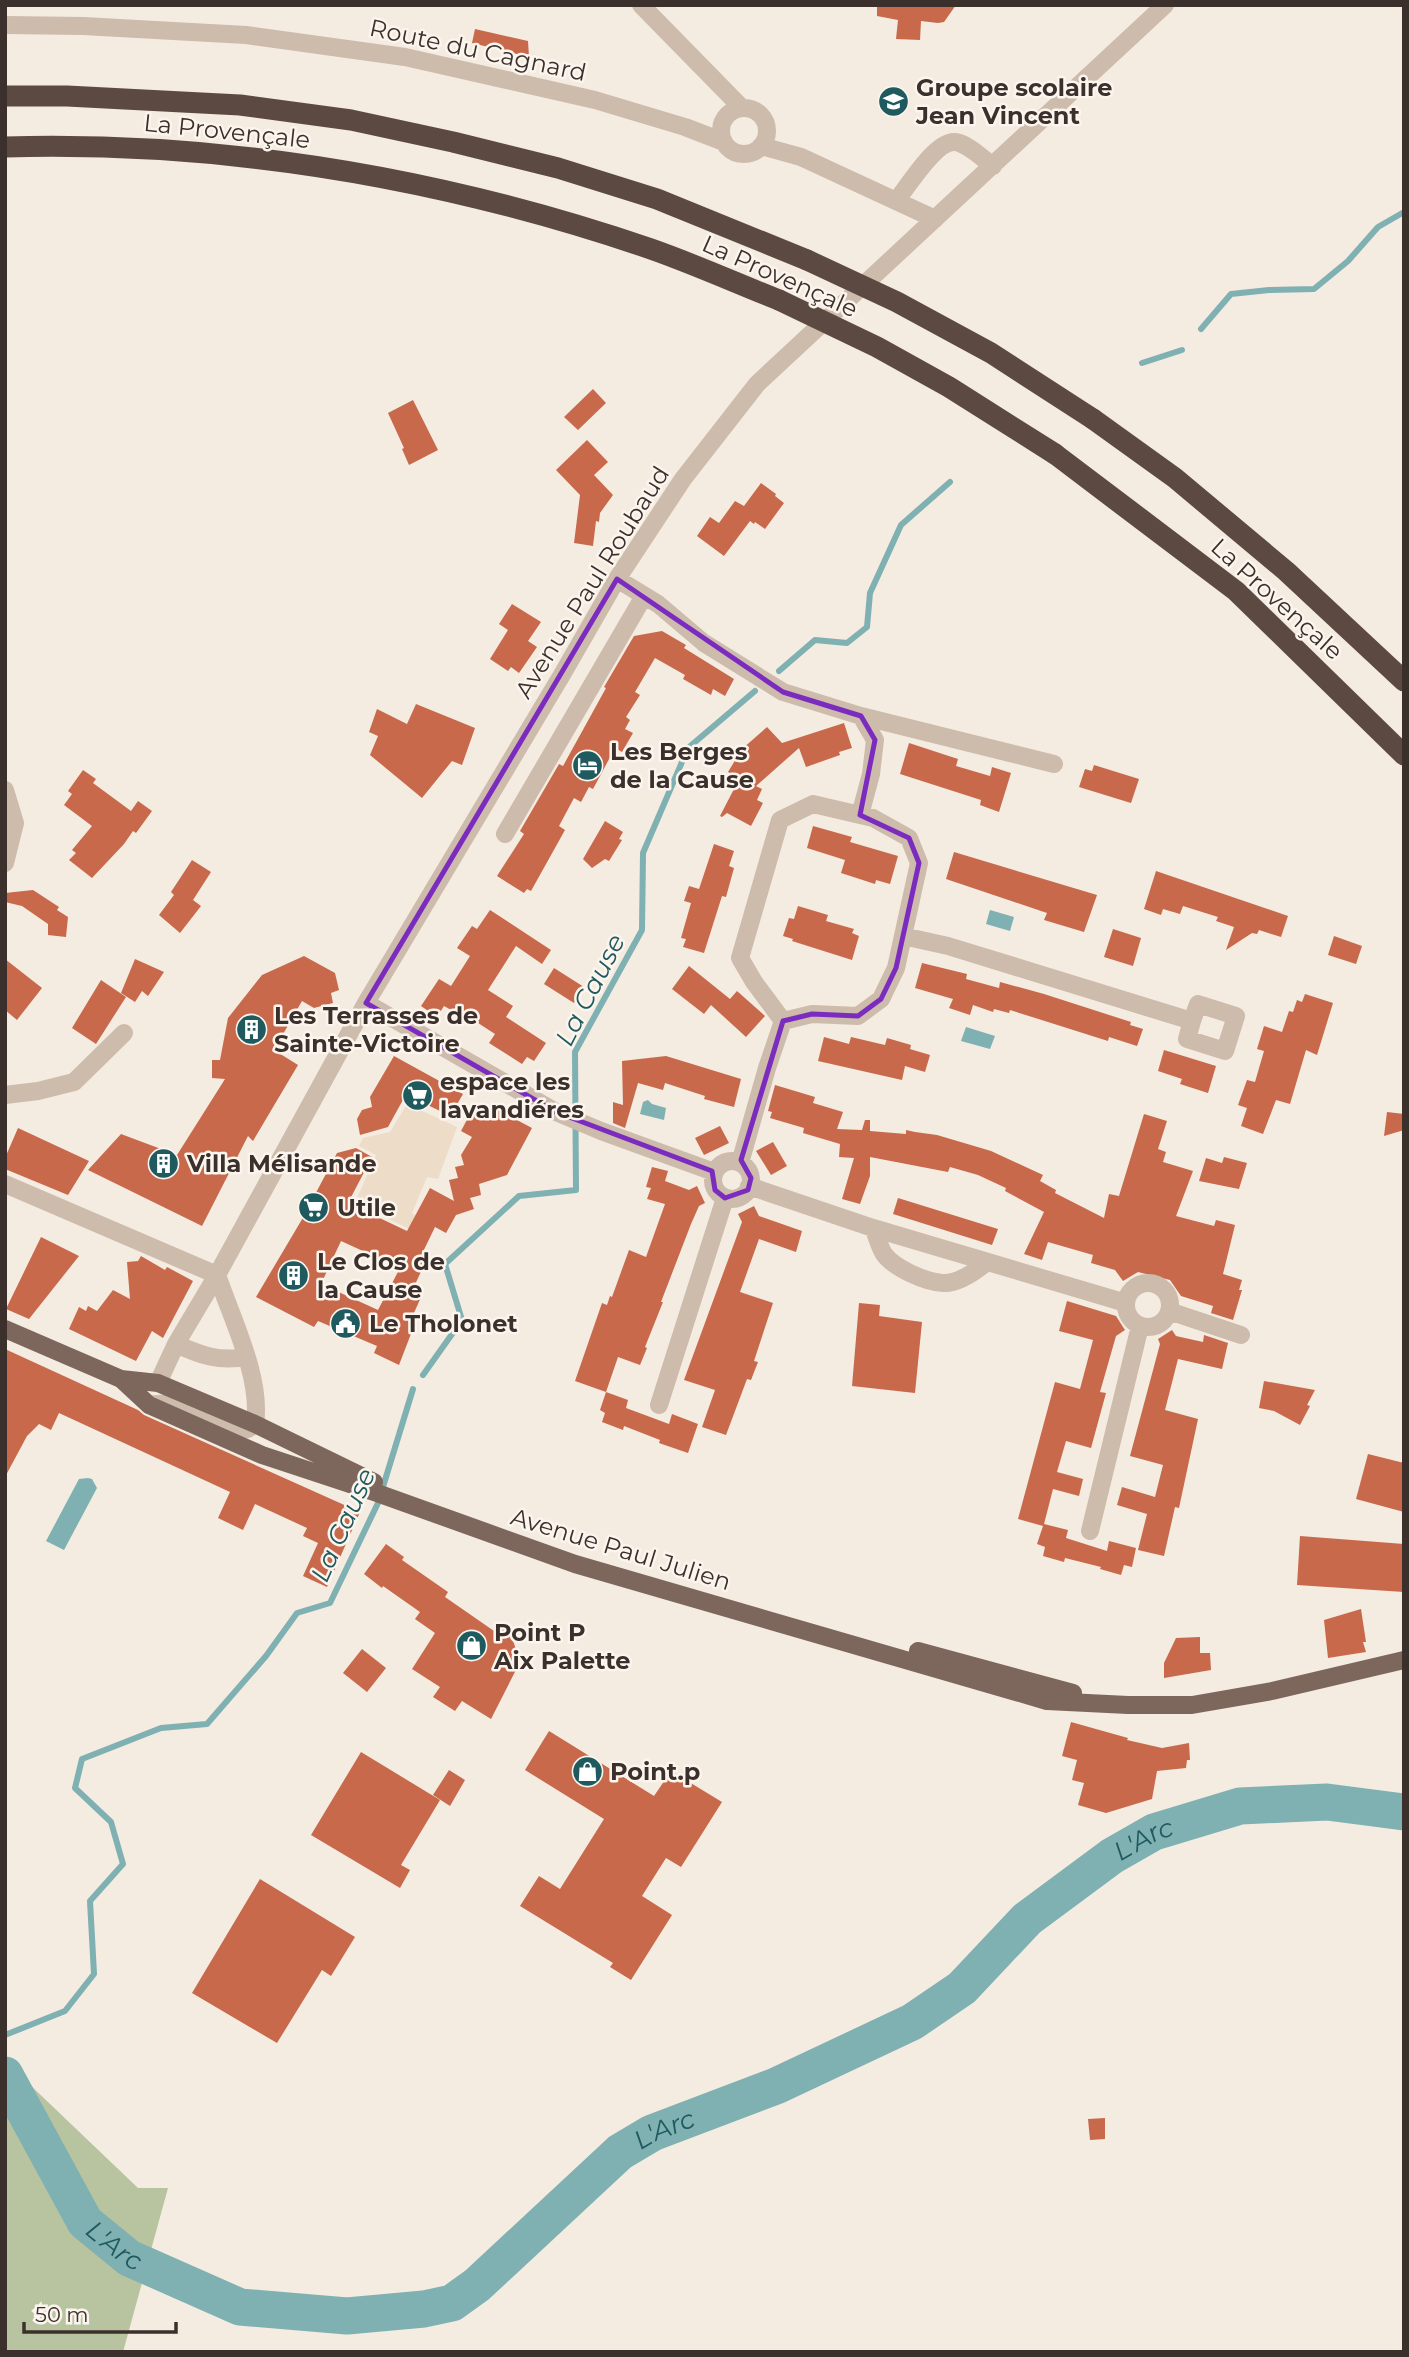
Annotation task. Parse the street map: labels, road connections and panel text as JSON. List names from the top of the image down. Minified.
{"streets":{"highway":["La Provençale"],"main road":["Avenue Paul Julien"],"street":["Route du Cagnard","Avenue Paul Roubaud"]},"crossings":[["Avenue Paul Roubaud","Avenue Paul Julien"]],"water":["La Cause","L'Arc"],"places":{"school or university":["Groupe scolaire Jean Vincent"],"hotel":["Les Berges de la Cause"],"building":["Les Terrasses de Sainte-Victoire","Villa Mélisande","Le Clos de la Cause"],"supermarket":["espace les lavandiéres","Utile"],"public building":["Le Tholonet"],"shop":["Point P Aix Palette","Point.p"]},"scale_bar":"50 m"}
